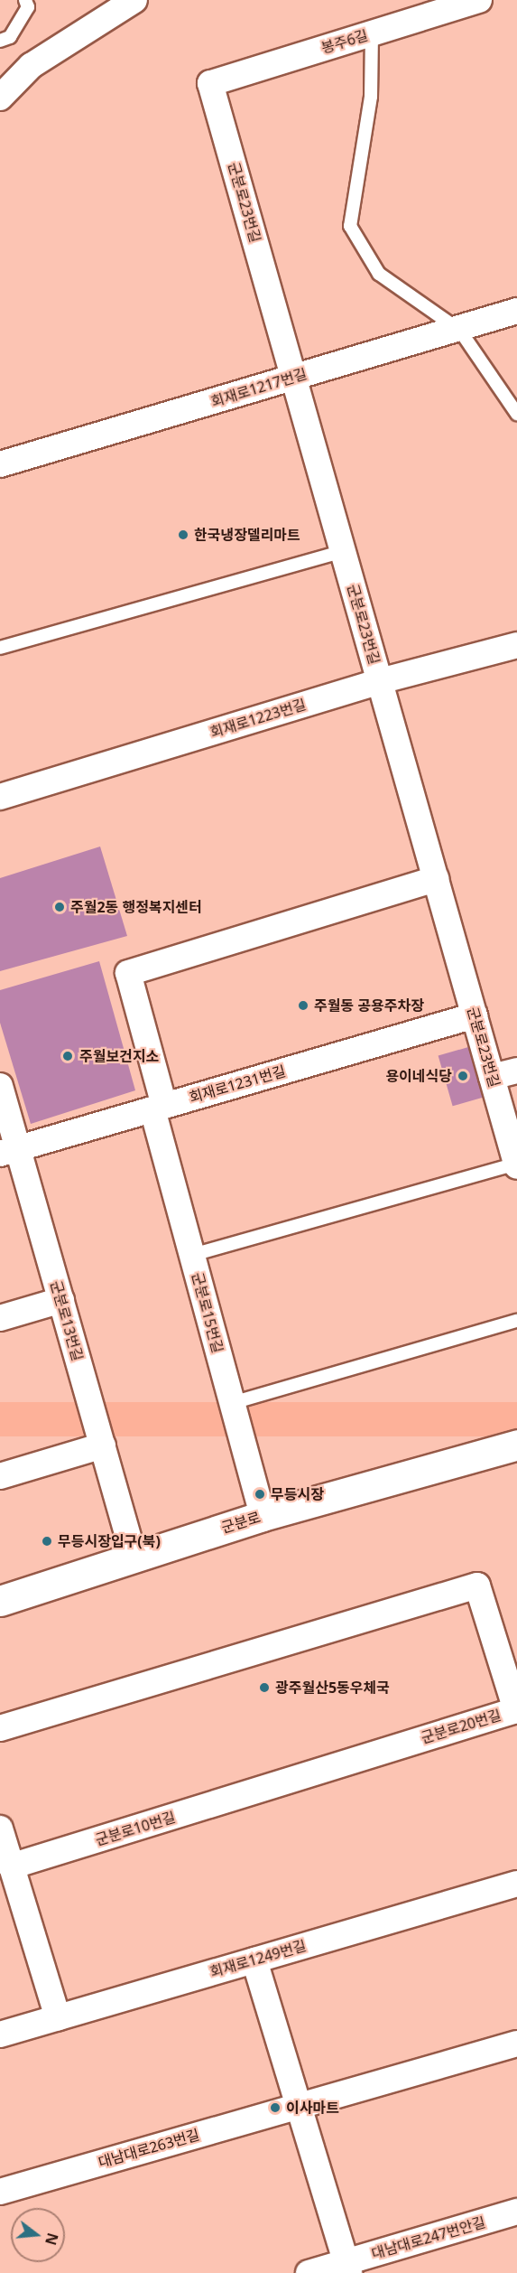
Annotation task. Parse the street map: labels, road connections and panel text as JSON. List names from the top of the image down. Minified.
{"streets":{"street":["봉주6길","군분로23번길","회재로1217번길","회재로1223번길","회재로1231번길","군분로15번길","군분로13번길","군분로","군분로20번길","군분로10번길","회재로1249번길","대남대로263번길","대남대로247번안길"]},"crossings":[["봉주6길","군분로23번길"],["군분로23번길","회재로1217번길"],["군분로23번길","회재로1223번길"],["군분로23번길","회재로1231번길"],["군분로23번길","군분로15번길"],["회재로1231번길","군분로15번길"],["회재로1231번길","군분로13번길"],["군분로15번길","군분로"],["군분로13번길","군분로"],["군분로20번길","군분로10번길"]],"places":["한국냉장델리마트","주월2동 행정복지센터","주월동 공용주차장","주월보건지소","용이네식당","무등시장","무등시장입구(북)","광주월산5동우체국","이사마트"],"north":"right"}
